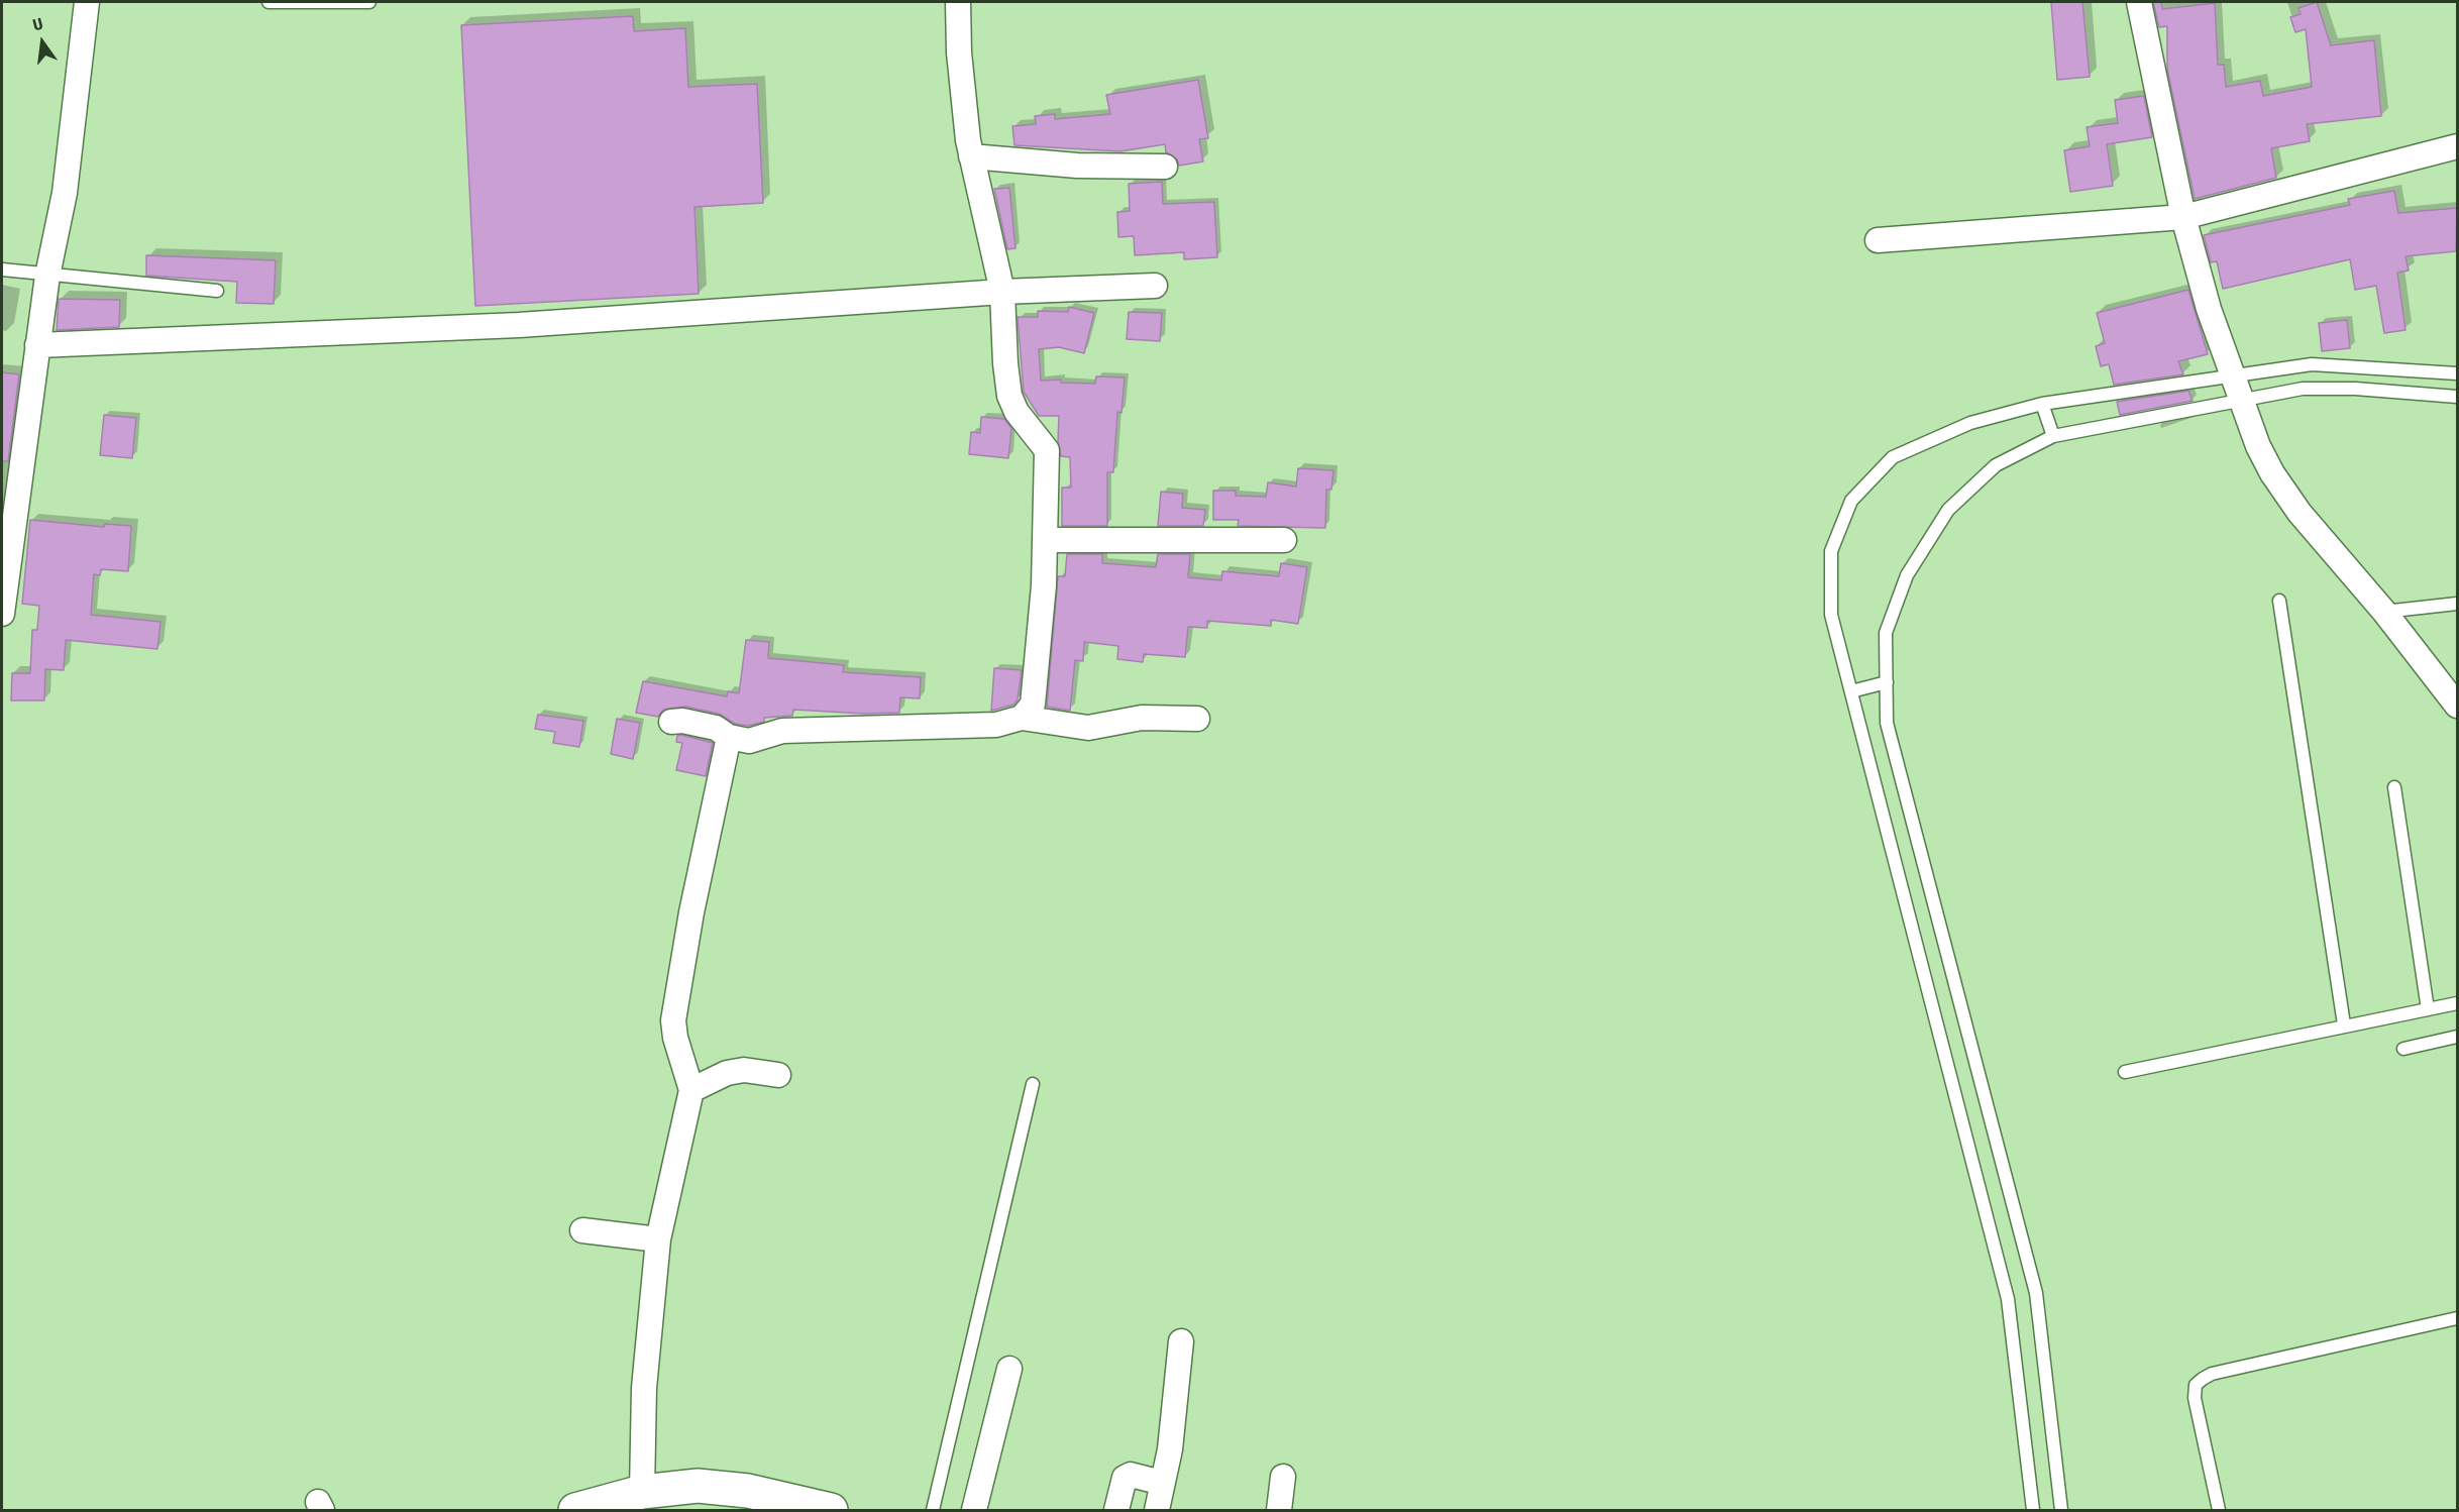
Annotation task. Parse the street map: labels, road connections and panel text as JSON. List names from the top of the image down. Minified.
{"north":"top"}
